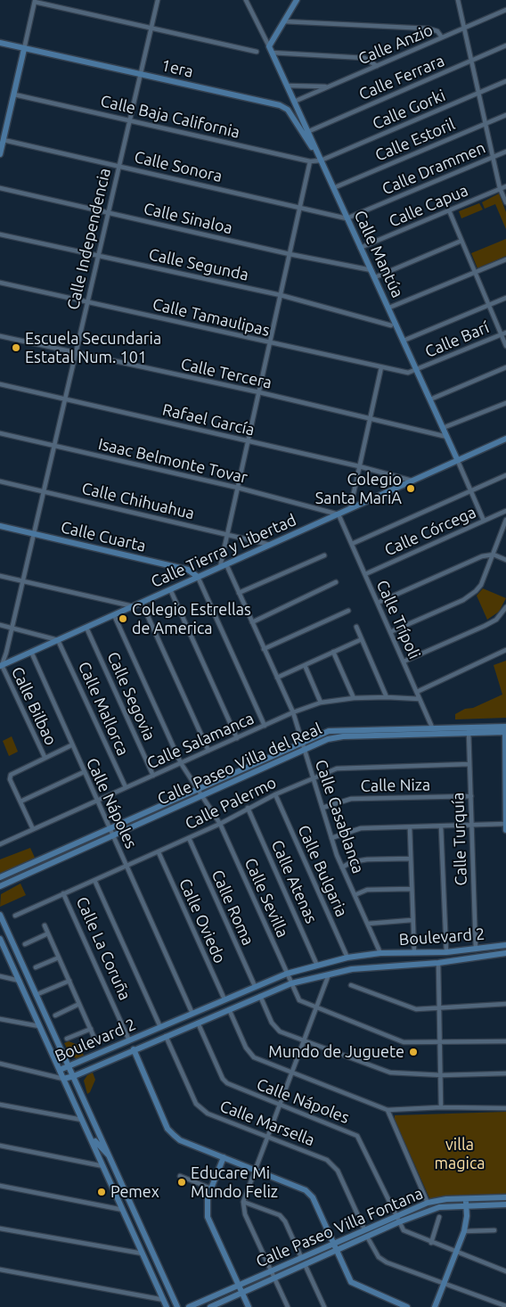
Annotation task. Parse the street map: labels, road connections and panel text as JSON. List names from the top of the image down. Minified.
{"streets":{"street":["Calle Anzio","1era","Calle Ferrara","Calle Gorki","Calle Baja California","Calle Estoril","Calle Sonora","Calle Drammen","Calle Capua","Calle Sinaloa","Calle Independencia","Calle Mantúa","Calle Segunda","Calle Tamaulipas","Calle Barí","Calle Tercera","Rafael García","Isaac Belmonte Tovar","Calle Chihuahua","Calle Córcega","Calle Cuarta","Calle Tierra y Libertad","Calle Trípoli","Calle Segovia","Calle Bilbao","Calle Mallorca","Calle Salamanca","Calle Paseo Villa del Real","Calle Niza","Calle Nápoles","Calle Palermo","Calle Casablanca","Calle Turquía","Calle Bulgaria","Calle Atenas","Calle Sevilla","Calle Roma","Calle Oviedo","Boulevard 2","Calle La Coruña","Calle Marsella","Calle Paseo Villa Fontana"]},"crossings":[["Calle Anzio","Calle Mantúa"],["1era","Calle Gorki"],["1era","Calle Baja California"],["1era","Calle Independencia"],["1era","Calle Mantúa"],["Calle Ferrara","Calle Mantúa"],["Calle Gorki","Calle Baja California"],["Calle Gorki","Calle Mantúa"],["Calle Baja California","Calle Independencia"],["Calle Baja California","Calle Mantúa"],["Calle Estoril","Calle Mantúa"],["Calle Sonora","Calle Drammen"],["Calle Sonora","Calle Independencia"],["Calle Sonora","Calle Mantúa"],["Calle Drammen","Calle Mantúa"],["Calle Capua","Calle Mantúa"],["Calle Sinaloa","Calle Independencia"],["Calle Sinaloa","Calle Mantúa"],["Calle Independencia","Calle Segunda"],["Calle Independencia","Calle Tamaulipas"],["Calle Independencia","Calle Tercera"],["Calle Independencia","Rafael García"],["Calle Independencia","Isaac Belmonte Tovar"],["Calle Independencia","Calle Chihuahua"],["Calle Independencia","Calle Cuarta"],["Calle Independencia","Calle Tierra y Libertad"],["Calle Independencia","Calle Bilbao"],["Calle Mantúa","Calle Tamaulipas"],["Calle Mantúa","Calle Barí"],["Calle Mantúa","Calle Tercera"],["Calle Mantúa","Calle Córcega"],["Calle Mantúa","Calle Tierra y Libertad"],["Calle Tamaulipas","Calle Barí"],["Rafael García","Calle Tierra y Libertad"],["Isaac Belmonte Tovar","Calle Tierra y Libertad"],["Isaac Belmonte Tovar","Calle Trípoli"],["Calle Chihuahua","Calle Tierra y Libertad"],["Calle Córcega","Calle Trípoli"],["Calle Cuarta","Calle Tierra y Libertad"],["Calle Tierra y Libertad","Calle Trípoli"],["Calle Tierra y Libertad","Calle Segovia"],["Calle Tierra y Libertad","Calle Bilbao"],["Calle Tierra y Libertad","Calle Mallorca"],["Calle Tierra y Libertad","Calle Nápoles"],["Calle Tierra y Libertad","Calle Casablanca"],["Calle Tierra y Libertad","Calle Sevilla"],["Calle Trípoli","Calle Salamanca"],["Calle Trípoli","Calle Paseo Villa del Real"],["Calle Segovia","Calle Salamanca"],["Calle Mallorca","Calle Salamanca"],["Calle Salamanca","Calle Nápoles"],["Calle Salamanca","Calle Casablanca"],["Calle Salamanca","Calle Sevilla"],["Calle Paseo Villa del Real","Calle Nápoles"],["Calle Paseo Villa del Real","Calle Casablanca"],["Calle Paseo Villa del Real","Calle Turquía"],["Calle Paseo Villa del Real","Calle Sevilla"],["Calle Niza","Calle Casablanca"],["Calle Niza","Calle Turquía"],["Calle Nápoles","Calle Palermo"],["Calle Nápoles","Boulevard 2"],["Calle Nápoles","Calle Paseo Villa Fontana"],["Calle Palermo","Calle Casablanca"],["Calle Palermo","Calle Turquía"],["Calle Palermo","Calle Bulgaria"],["Calle Palermo","Calle Atenas"],["Calle Palermo","Calle Sevilla"],["Calle Palermo","Calle Roma"],["Calle Palermo","Calle Oviedo"],["Calle Palermo","Calle La Coruña"],["Calle Casablanca","Boulevard 2"],["Calle Turquía","Boulevard 2"],["Calle Bulgaria","Boulevard 2"],["Calle Atenas","Boulevard 2"],["Calle Sevilla","Boulevard 2"],["Calle Roma","Boulevard 2"],["Calle Oviedo","Boulevard 2"],["Boulevard 2","Calle La Coruña"],["Boulevard 2","Calle Marsella"],["Calle Marsella","Calle Paseo Villa Fontana"]],"parks":["villa magica"],"places":["Escuela Secundaria Estatal Num. 101","Colegio Santa MariA","Colegio Estrellas de America","Mundo de Juguete","Educare Mi Mundo Feliz","Pemex"]}
